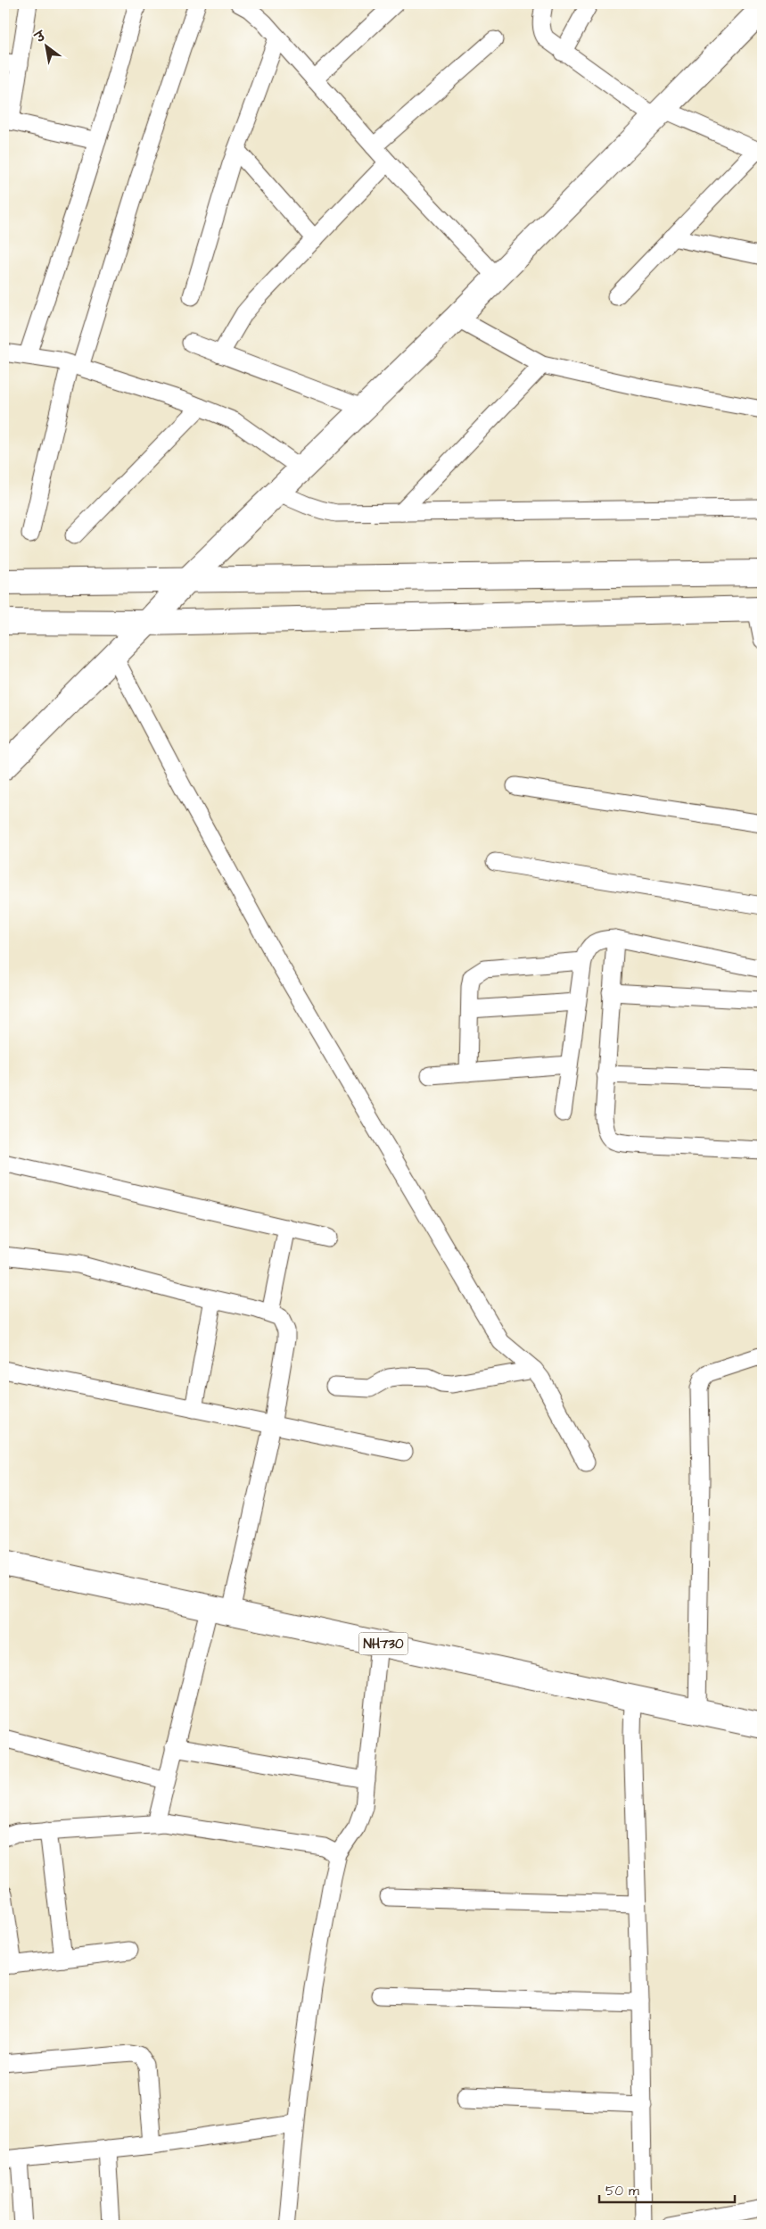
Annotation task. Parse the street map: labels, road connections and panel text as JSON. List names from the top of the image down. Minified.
{"streets":{"main road":["NH730"]},"scale_bar":"50 m","north":"top left"}
